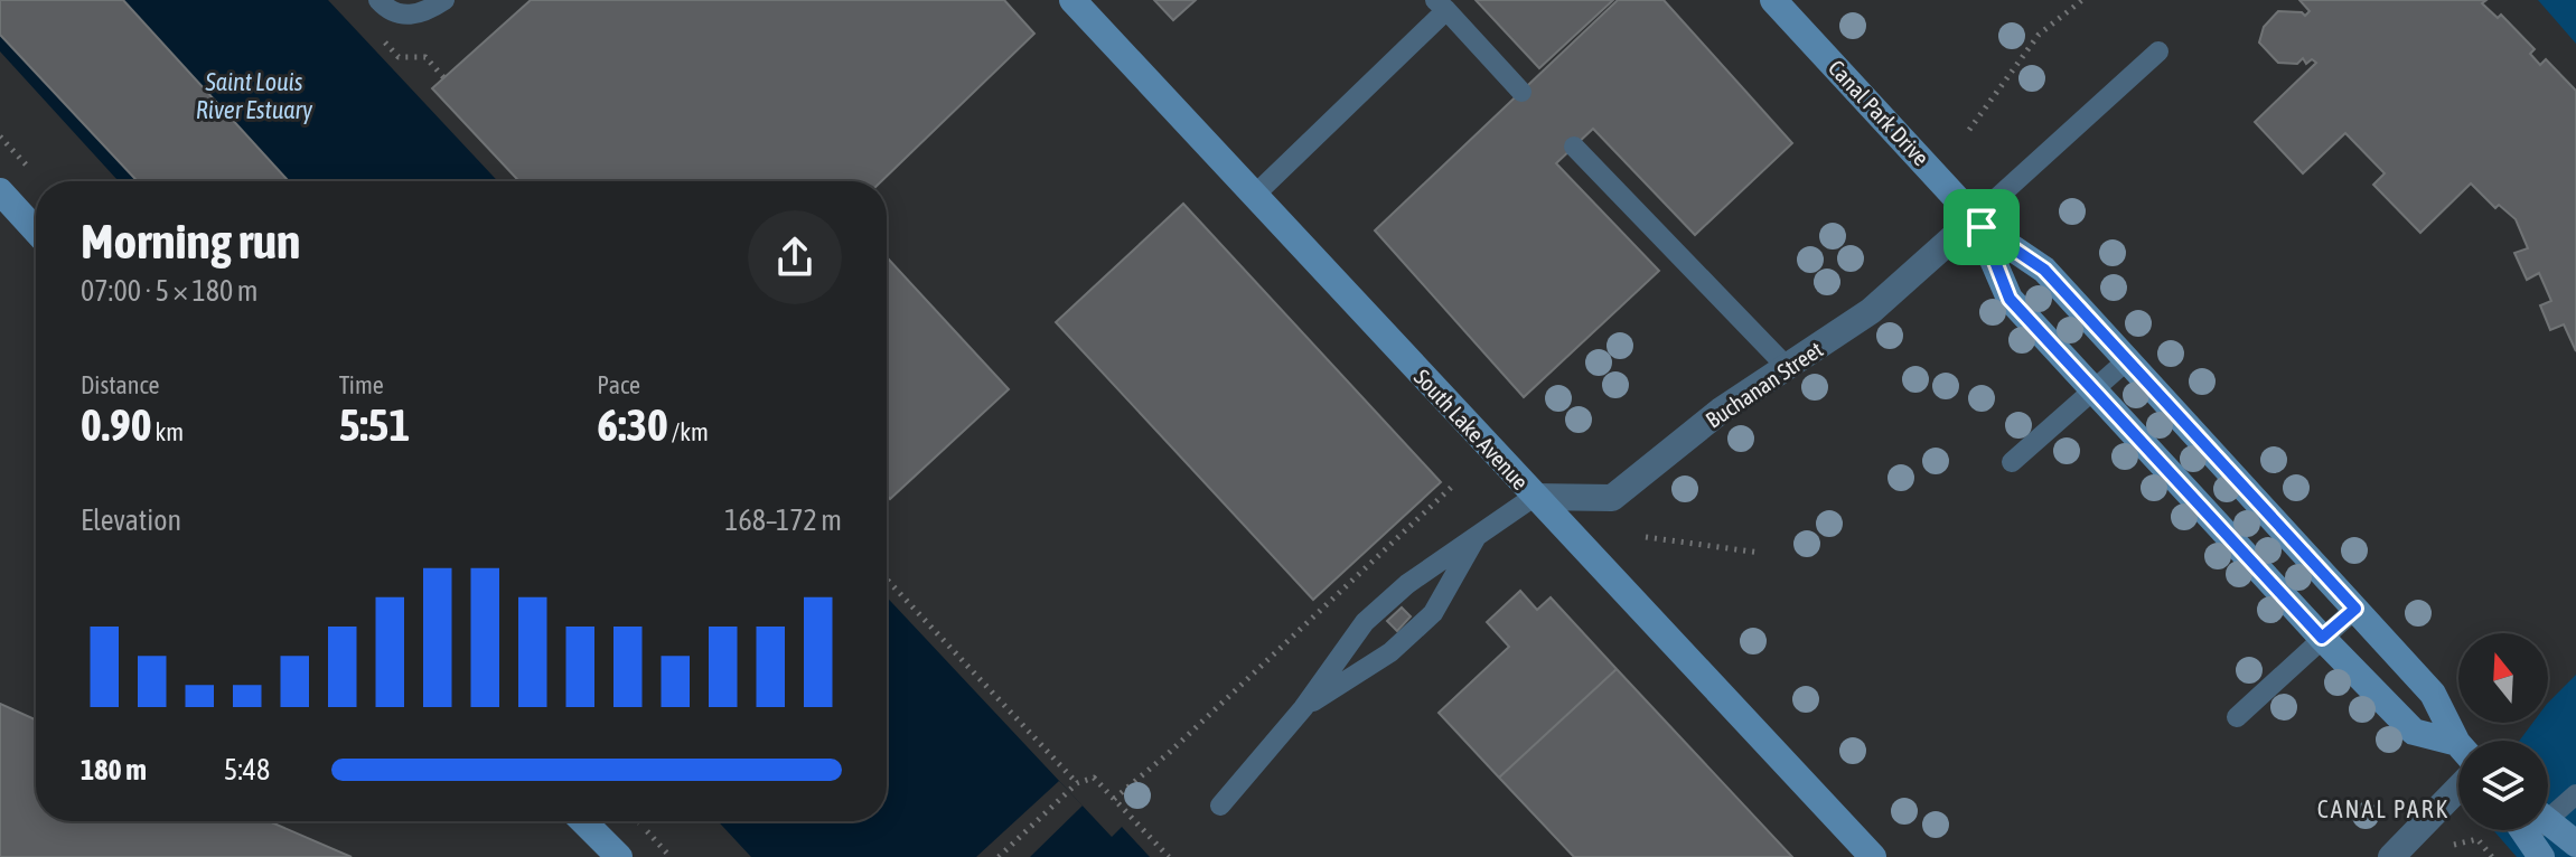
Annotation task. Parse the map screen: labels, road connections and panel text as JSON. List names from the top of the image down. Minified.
{"streets":{"street":["Canal Park Drive","Buchanan Street","South Lake Avenue"]},"crossings":[["Canal Park Drive","Buchanan Street"],["Buchanan Street","South Lake Avenue"]],"districts":["CANAL PARK"],"water":["Saint Louis River Estuary"],"north":"top","page":{"heading":["Morning run","07:00 · 5 × 180 m"],"stats":[["Distance","0.90 km"],["Time","5:51"],["Pace","6:30 /km"]],"chart":["Elevation","168–172 m"],"list":[{"name":"180 m","note":"5:48"}]}}
